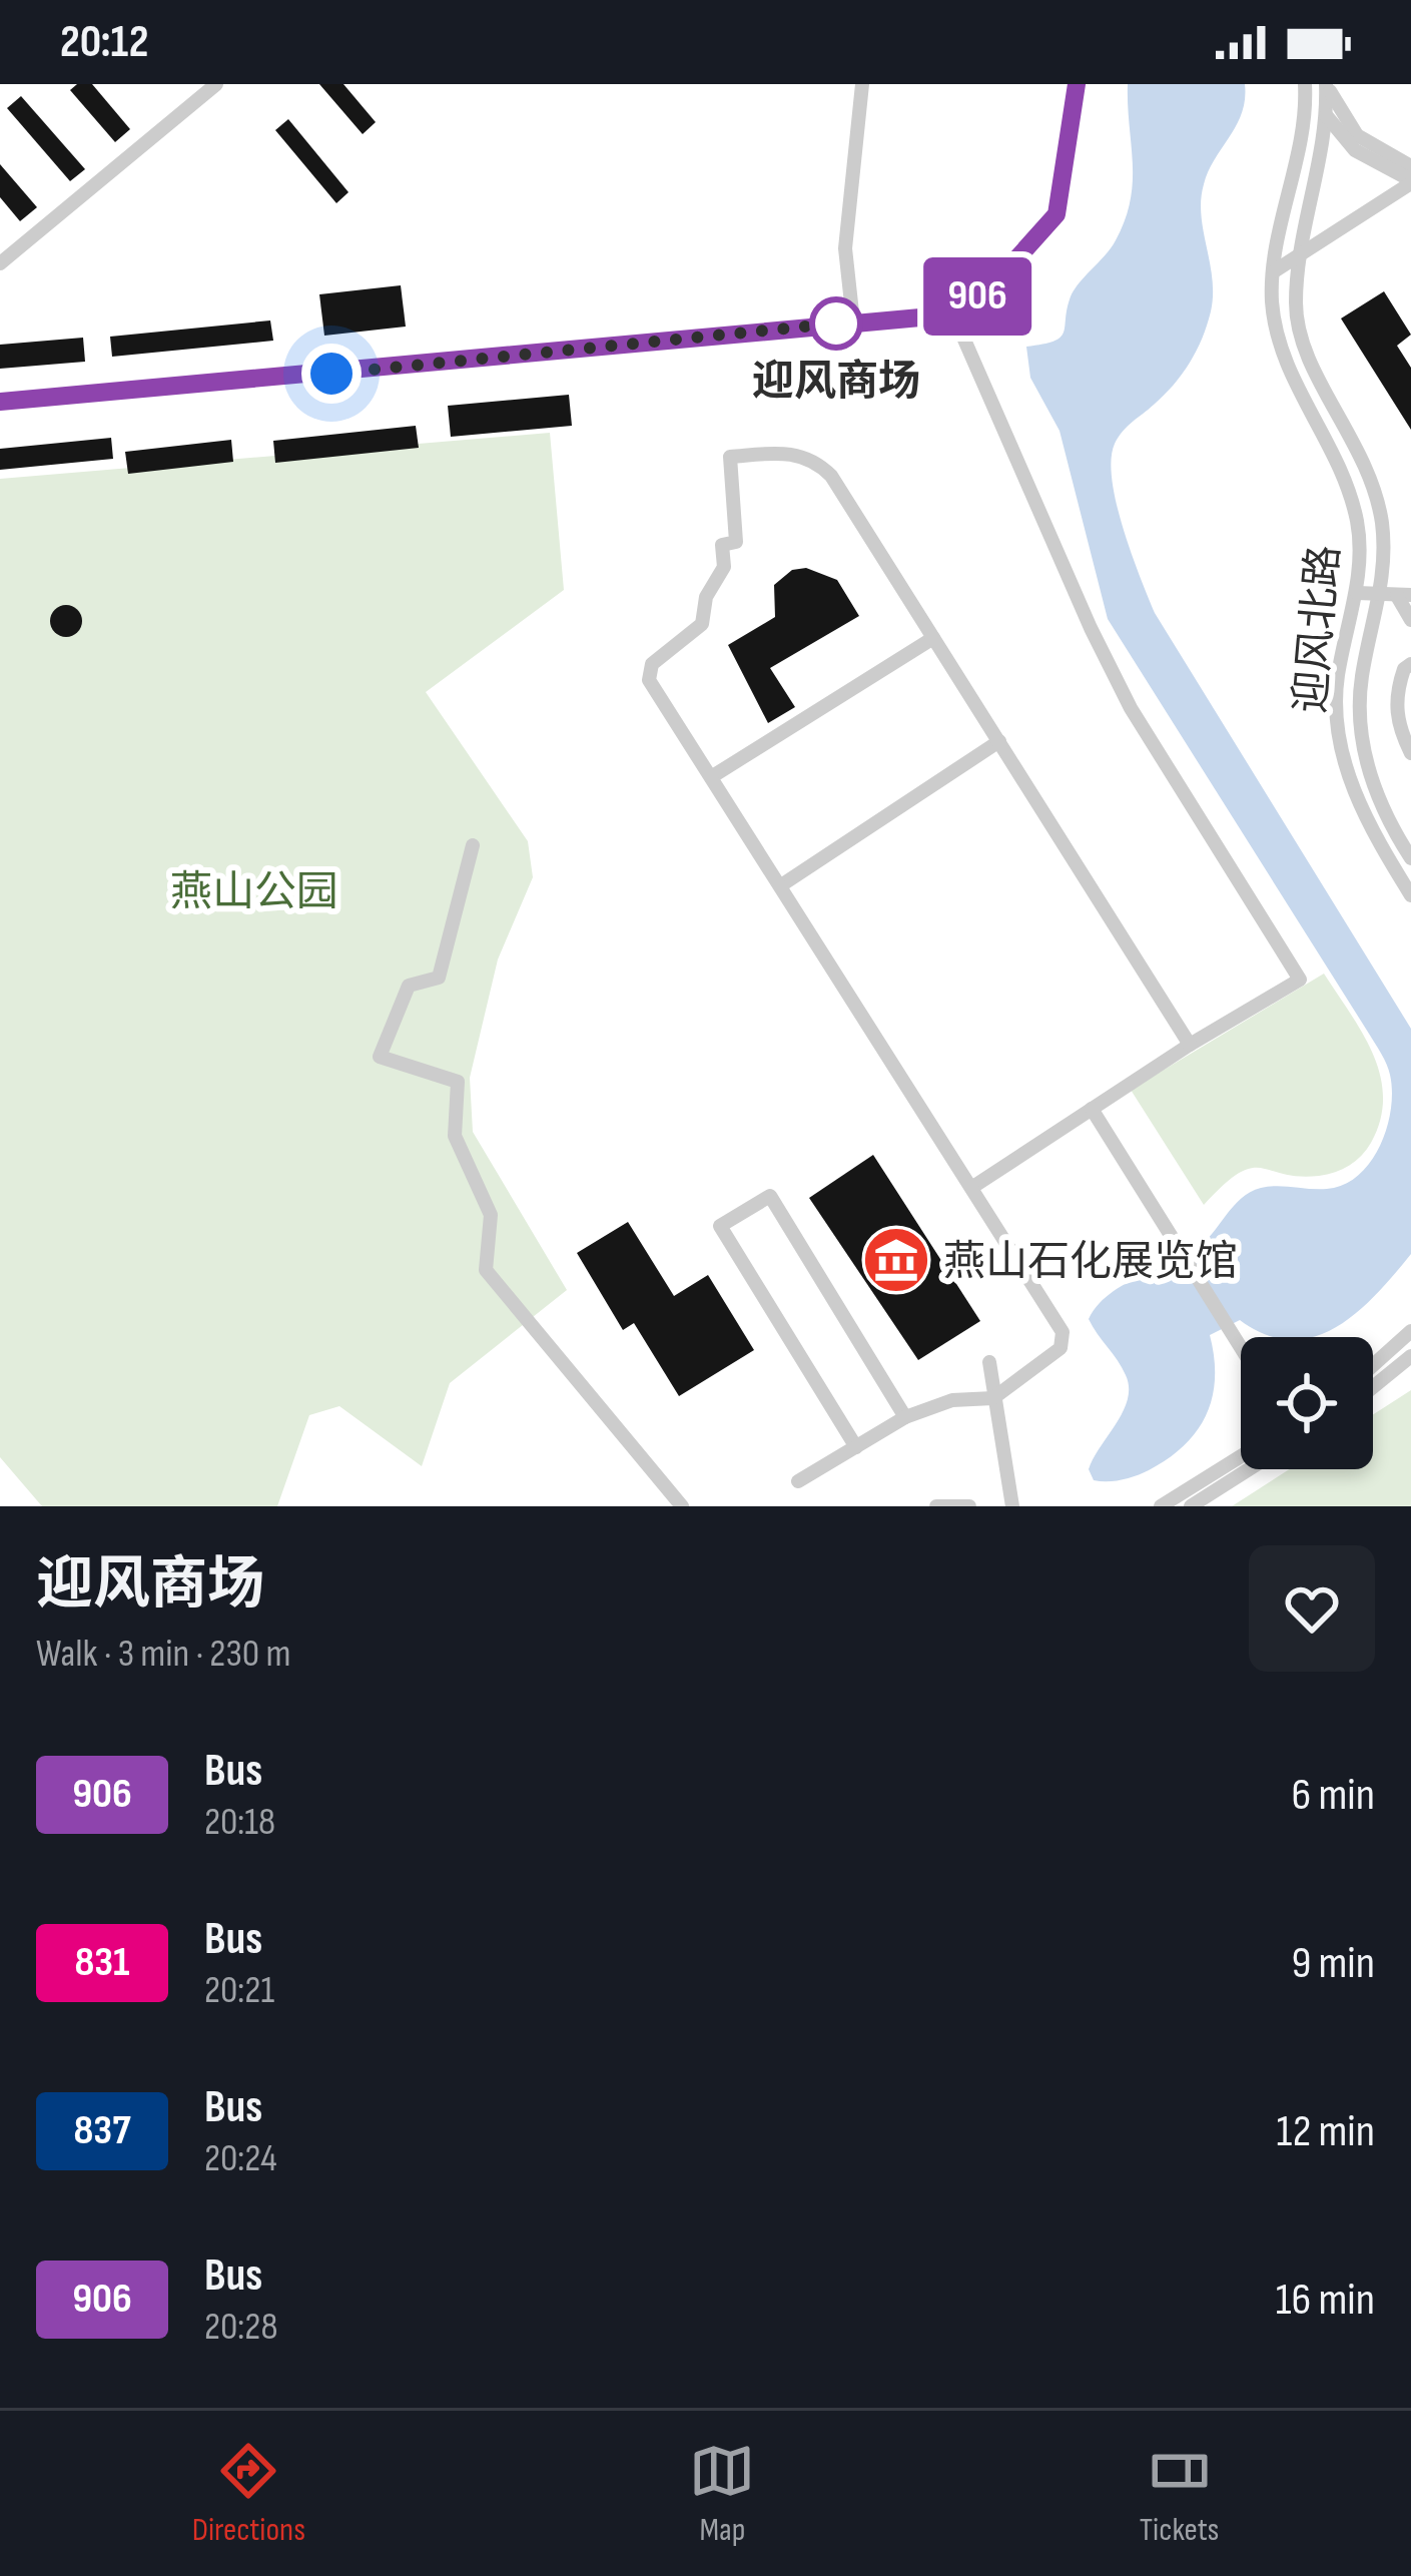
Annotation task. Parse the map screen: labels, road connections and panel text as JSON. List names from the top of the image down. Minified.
{"streets":{"street":["迎风北路"]},"parks":["燕山公园"],"places":{"other":["迎风商场"],"museum":["燕山石化展览馆"]},"lines":["bus line 906"],"page":{"status":"20:12","on_map":"906","heading":["迎风商场","Walk · 3 min · 230 m"],"list":[{"mark":"906","name":"Bus","note":"20:18","value":"6 min"},{"mark":"831","name":"Bus","note":"20:21","value":"9 min"},{"mark":"837","name":"Bus","note":"20:24","value":"12 min"},{"mark":"906","name":"Bus","note":"20:28","value":"16 min"}],"tabs":["Directions","Map","Tickets"]}}
